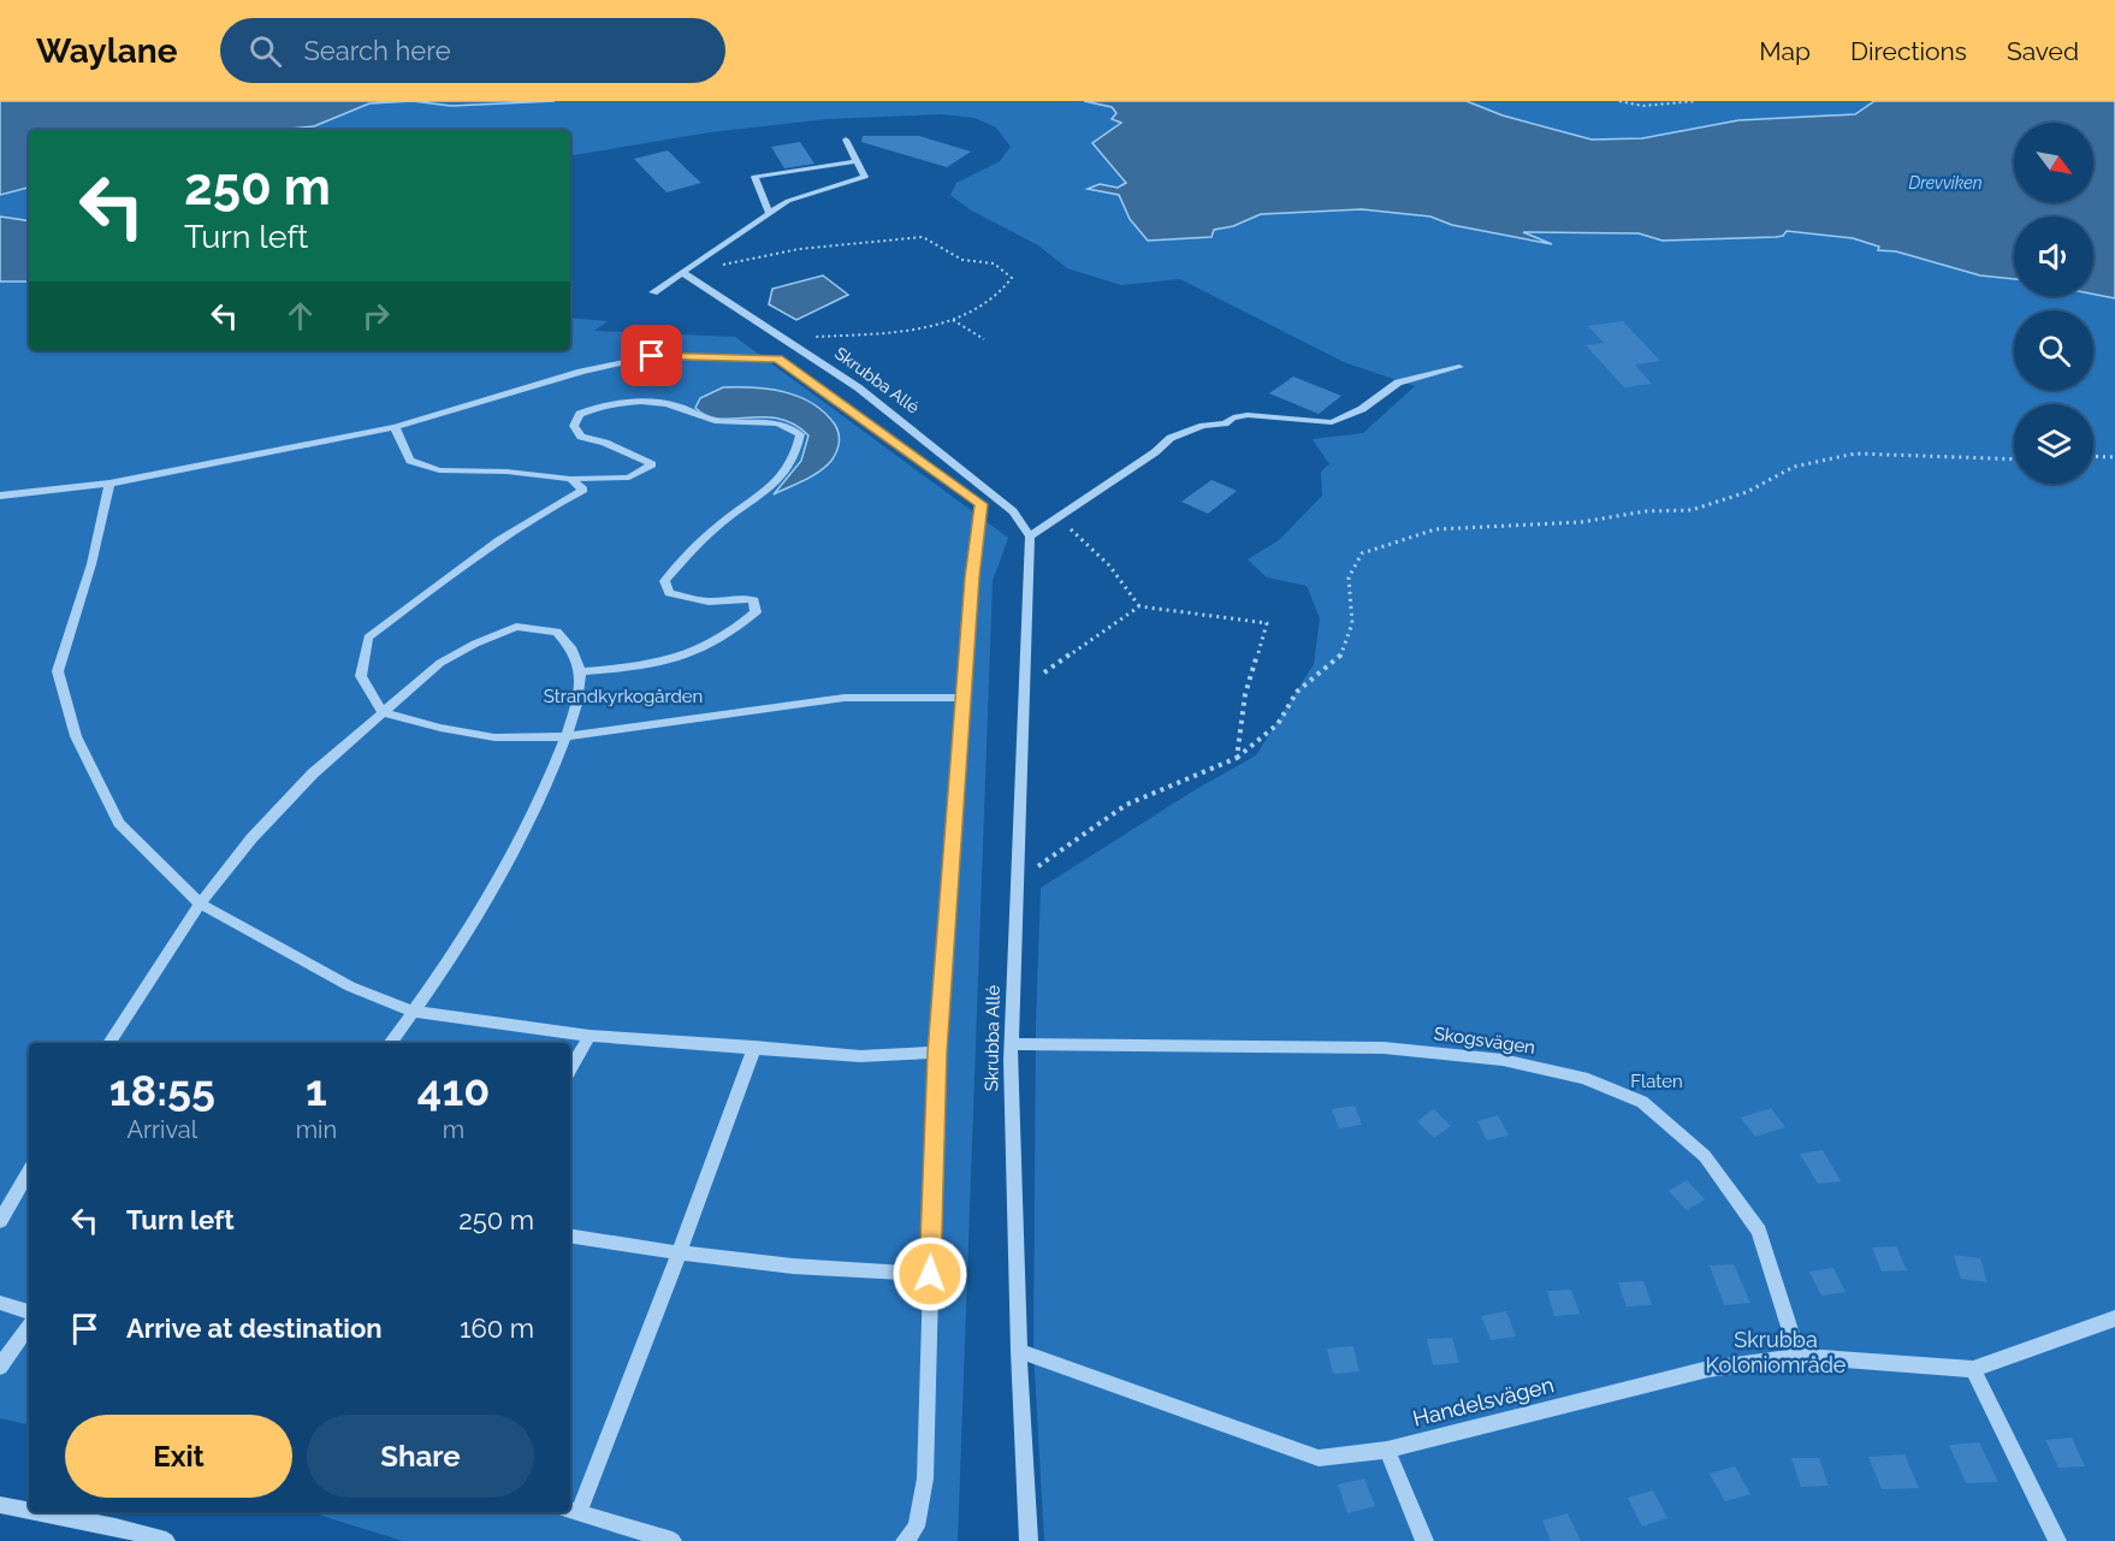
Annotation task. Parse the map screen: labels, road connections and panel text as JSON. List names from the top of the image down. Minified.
{"streets":{"street":["Skrubba Allé","Skogsvägen","Handelsvägen"]},"crossings":[["Skrubba Allé","Skogsvägen"],["Skrubba Allé","Handelsvägen"],["Skogsvägen","Handelsvägen"]],"water":["Drevviken"],"parks":["Strandkyrkogården","Flaten","Skrubba Koloniområde"],"north":"bottom right","page":{"header":"Waylane","search":"Search here","nav":["Map","Directions","Saved"],"turn":["250 m","Turn left"],"eta":["18:55","Arrival","1","min","410","m"],"list":[{"name":"Turn left","value":"250 m"},{"name":"Arrive at destination","value":"160 m"}],"buttons":["Exit","Share"]}}
